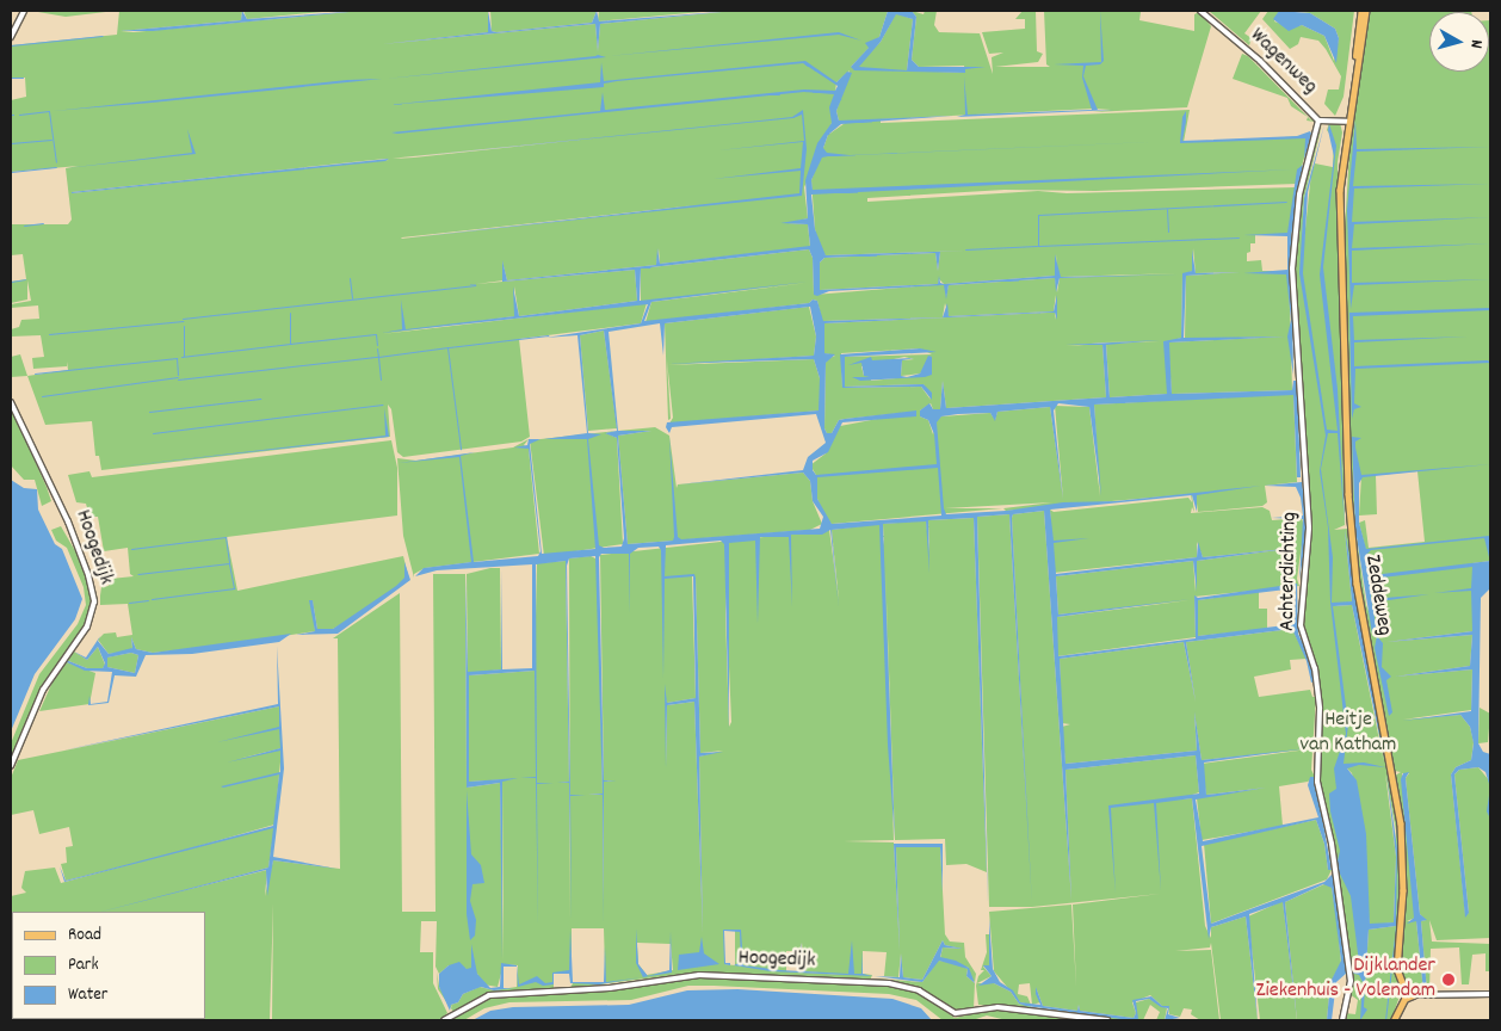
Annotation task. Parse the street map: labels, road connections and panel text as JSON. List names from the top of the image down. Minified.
{"streets":{"main road":["Zeddeweg"],"street":["Wagenweg","Hoogedijk","Achterdichting"]},"crossings":[["Wagenweg","Achterdichting"],["Wagenweg","Zeddeweg"]],"parks":["Heitje van Katham"],"places":["Dijklander Ziekenhuis - Volendam"],"legend":["Road","Park","Water"],"north":"right"}
